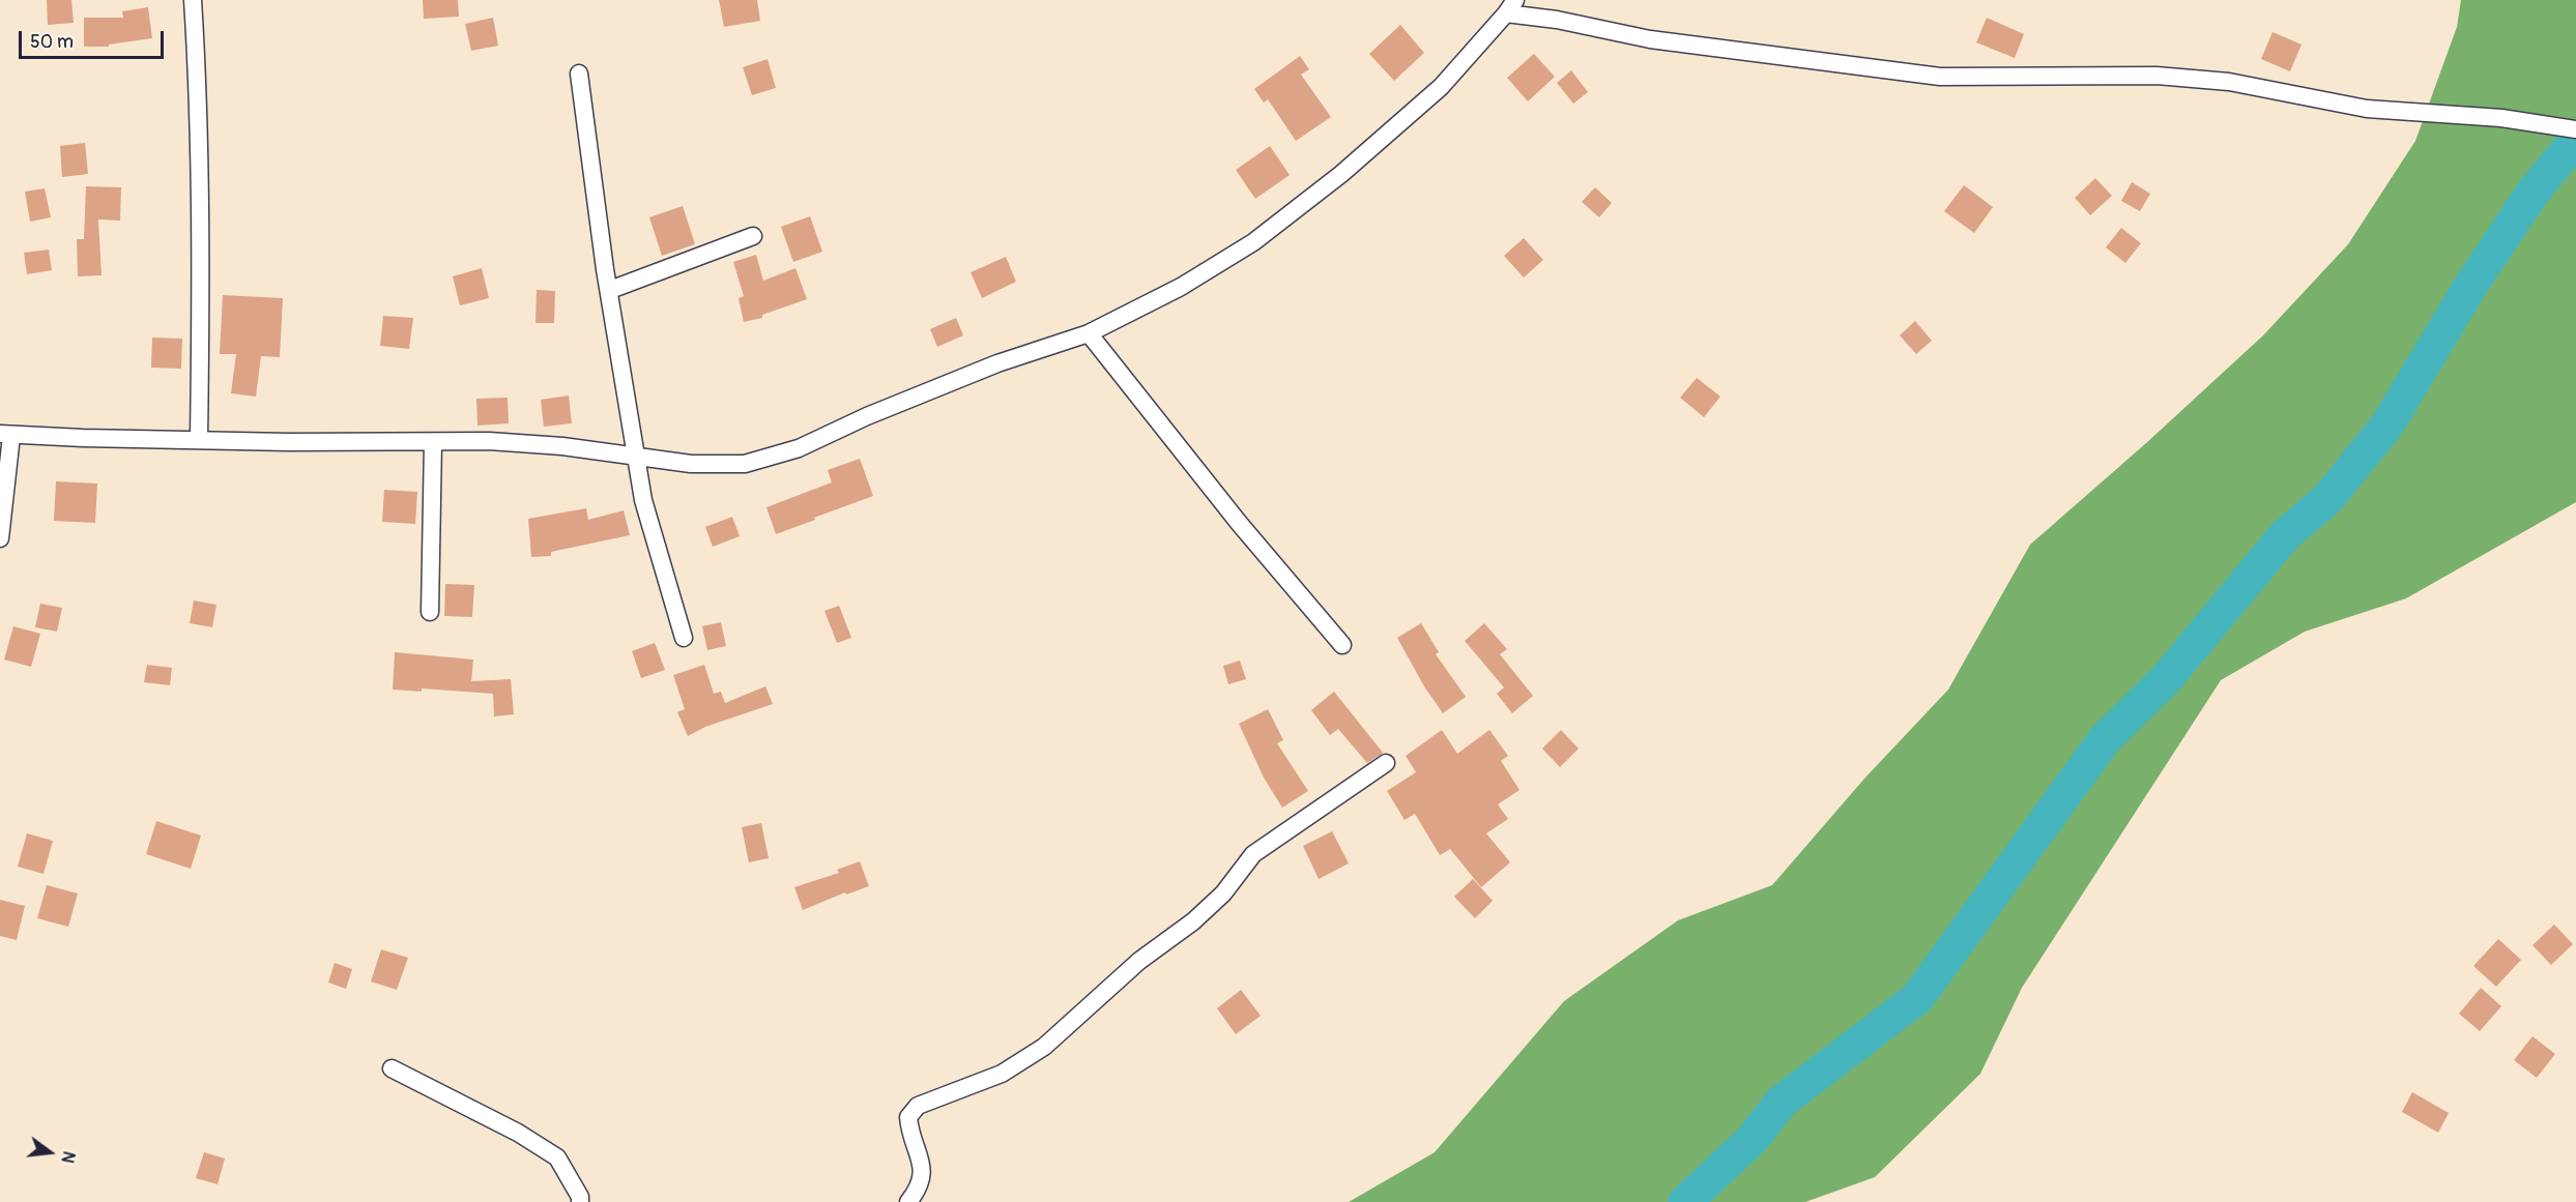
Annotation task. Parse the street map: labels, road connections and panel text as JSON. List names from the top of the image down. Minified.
{"scale_bar":"50 m","north":"right"}
